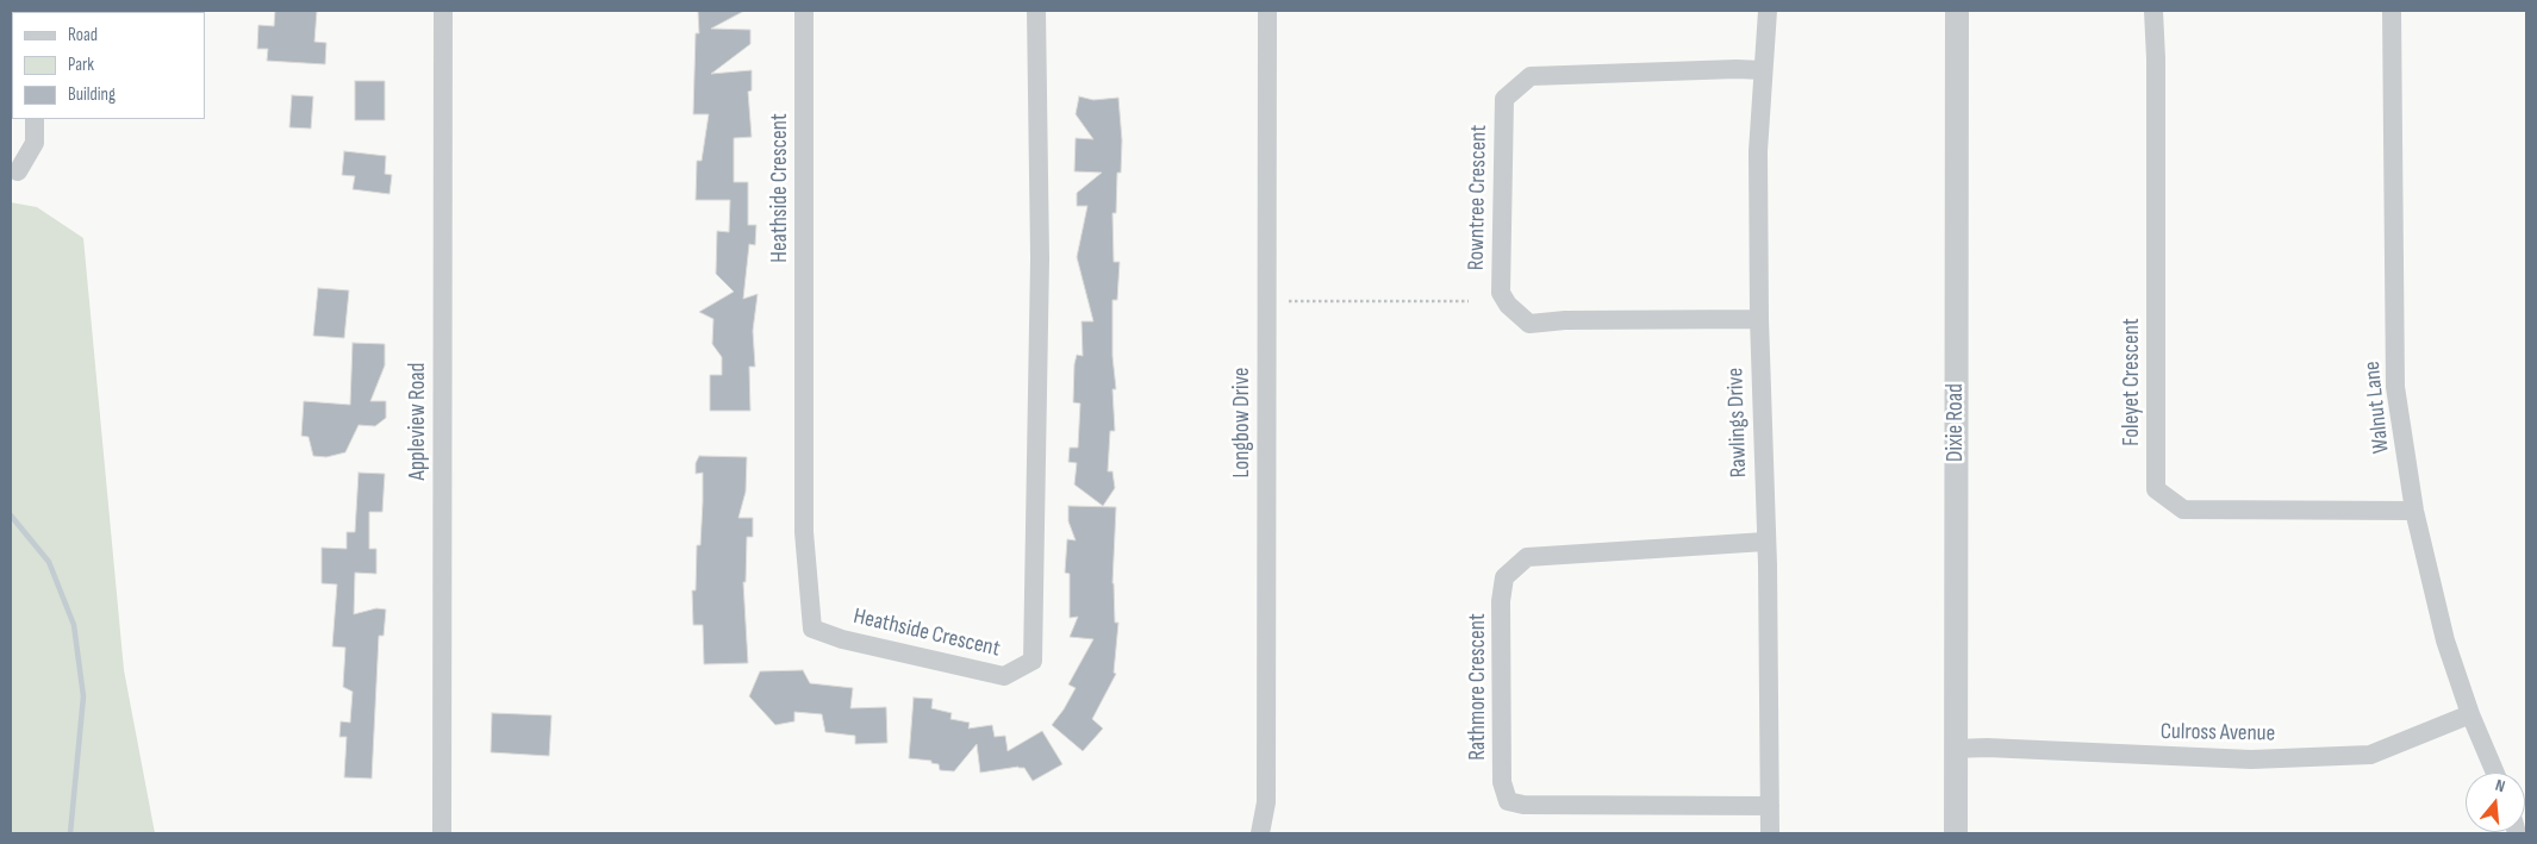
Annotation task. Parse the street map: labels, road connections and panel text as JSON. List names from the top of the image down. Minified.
{"streets":{"street":["Heathside Crescent","Rowntree Crescent","Foleyet Crescent","Walnut Lane","Appleview Road","Longbow Drive","Rawlings Drive","Dixie Road","Rathmore Crescent","Culross Avenue"]},"crossings":[["Rowntree Crescent","Rawlings Drive"],["Foleyet Crescent","Walnut Lane"],["Walnut Lane","Culross Avenue"],["Rawlings Drive","Rathmore Crescent"],["Dixie Road","Culross Avenue"]],"legend":["Road","Park","Building"],"north":"top"}
